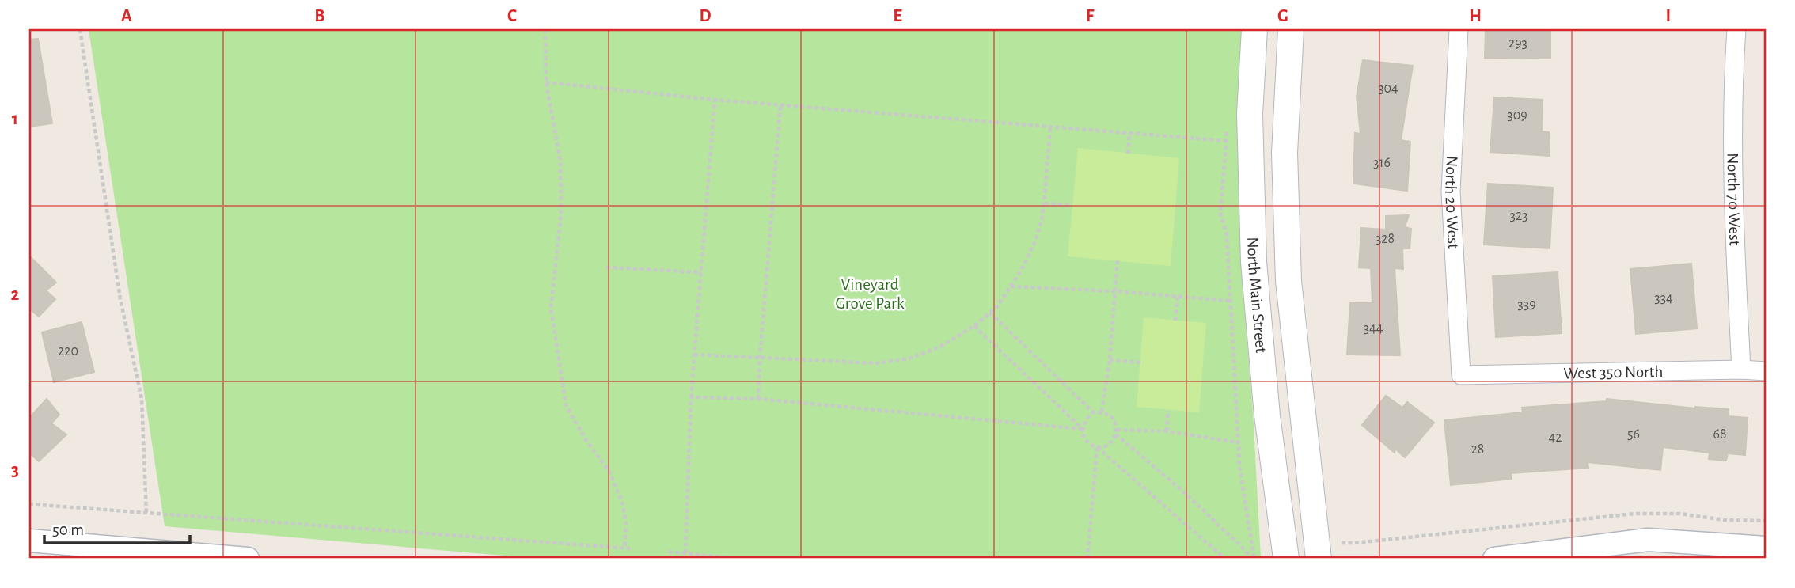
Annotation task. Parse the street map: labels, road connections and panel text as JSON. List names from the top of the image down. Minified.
{"streets":{"main road":["North Main Street"],"street":["North 70 West","North 20 West","West 350 North"]},"crossings":[["North 70 West","West 350 North"],["North 20 West","West 350 North"]],"parks":["Vineyard Grove Park"],"house_numbers":["293","304","309","316","323","328","334","339","344","220","56","68","42","28"],"scale_bar":"50 m","grid":{"columns":["A","B","C","D","E","F","G","H","I"],"rows":["1","2","3"]}}
